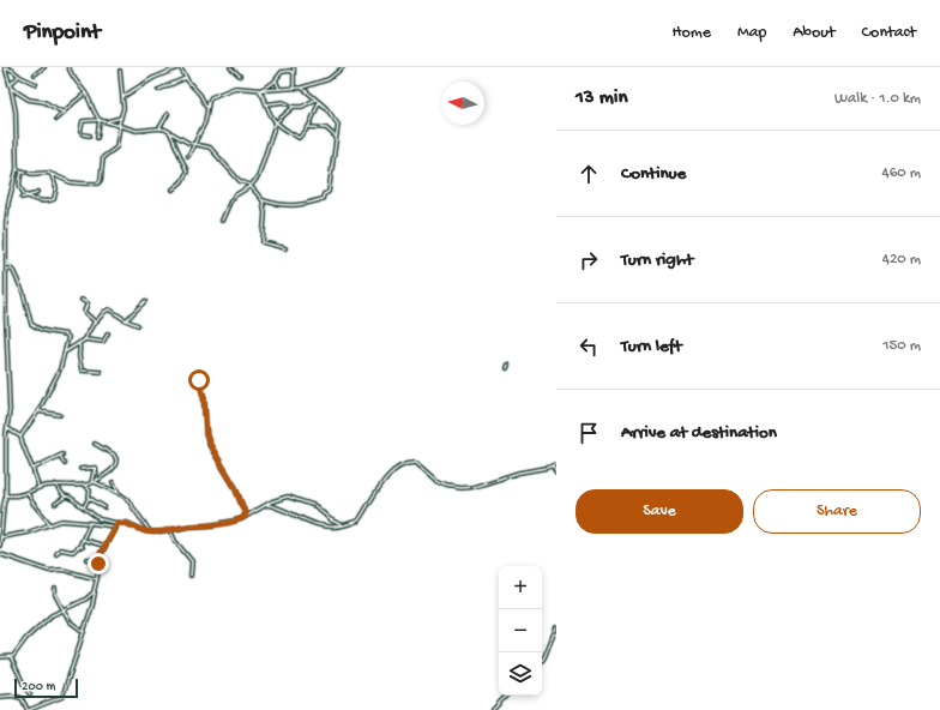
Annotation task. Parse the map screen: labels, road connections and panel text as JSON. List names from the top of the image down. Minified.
{"scale_bar":"200 m","north":"left","page":{"header":"Pinpoint","nav":["Home","Map","About","Contact"],"heading":["13 min","Walk · 1.0 km"],"list":[["Continue","460 m"],["Turn right","420 m"],["Turn left","150 m"],"Arrive at destination"],"buttons":["Save","Share"],"map_buttons":["+","−"],"scale":"200 m"}}
